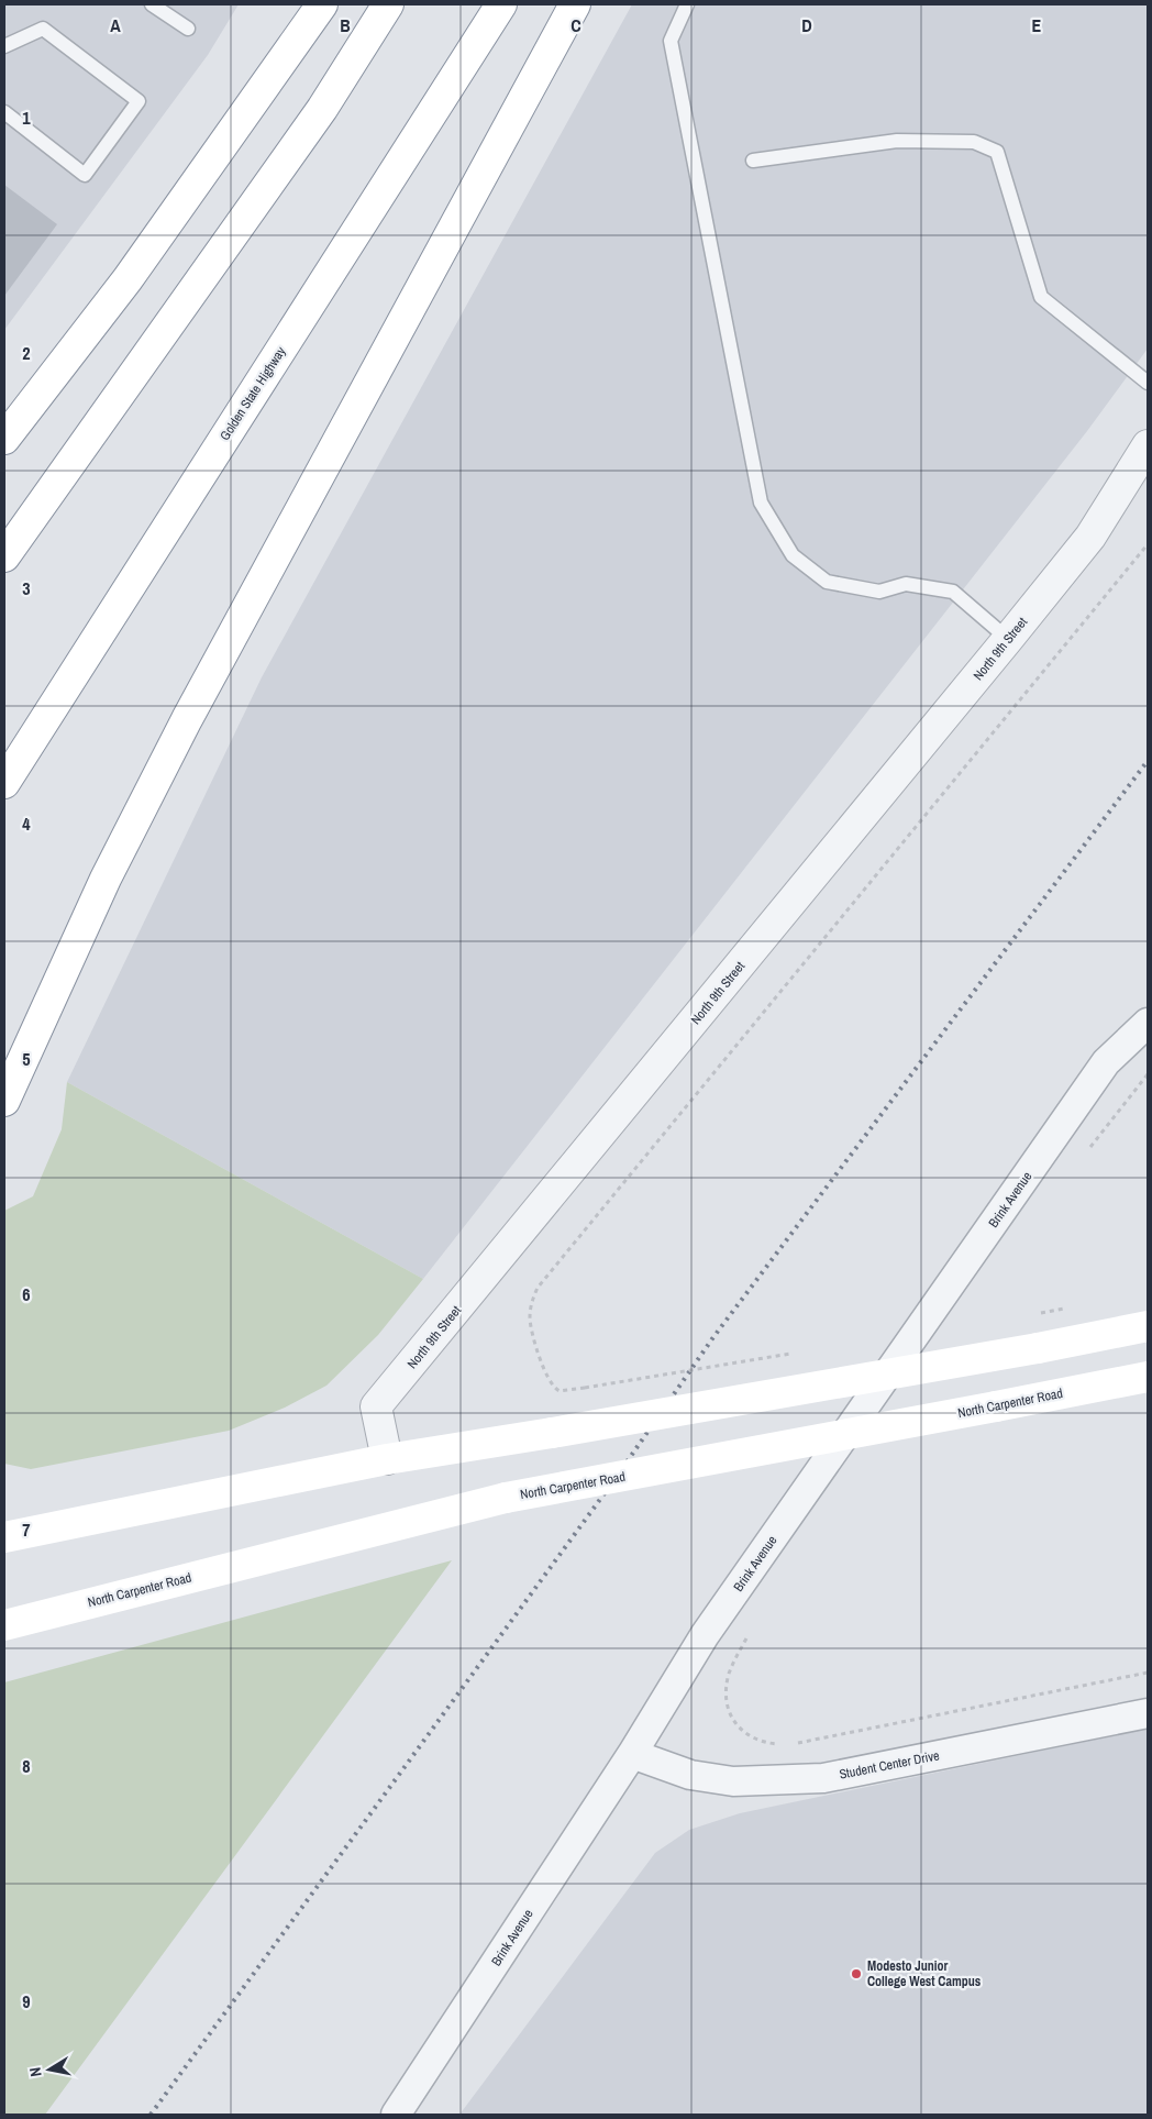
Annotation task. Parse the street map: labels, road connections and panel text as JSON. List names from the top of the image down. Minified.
{"streets":{"main road":["Golden State Highway","North Carpenter Road"],"street":["North 9th Street","Brink Avenue","Student Center Drive"]},"crossings":[["Brink Avenue","Student Center Drive"]],"places":["Modesto Junior College West Campus"],"north":"left","grid":{"columns":["A","B","C","D","E"],"rows":["1","2","3","4","5","6","7","8","9"]}}
